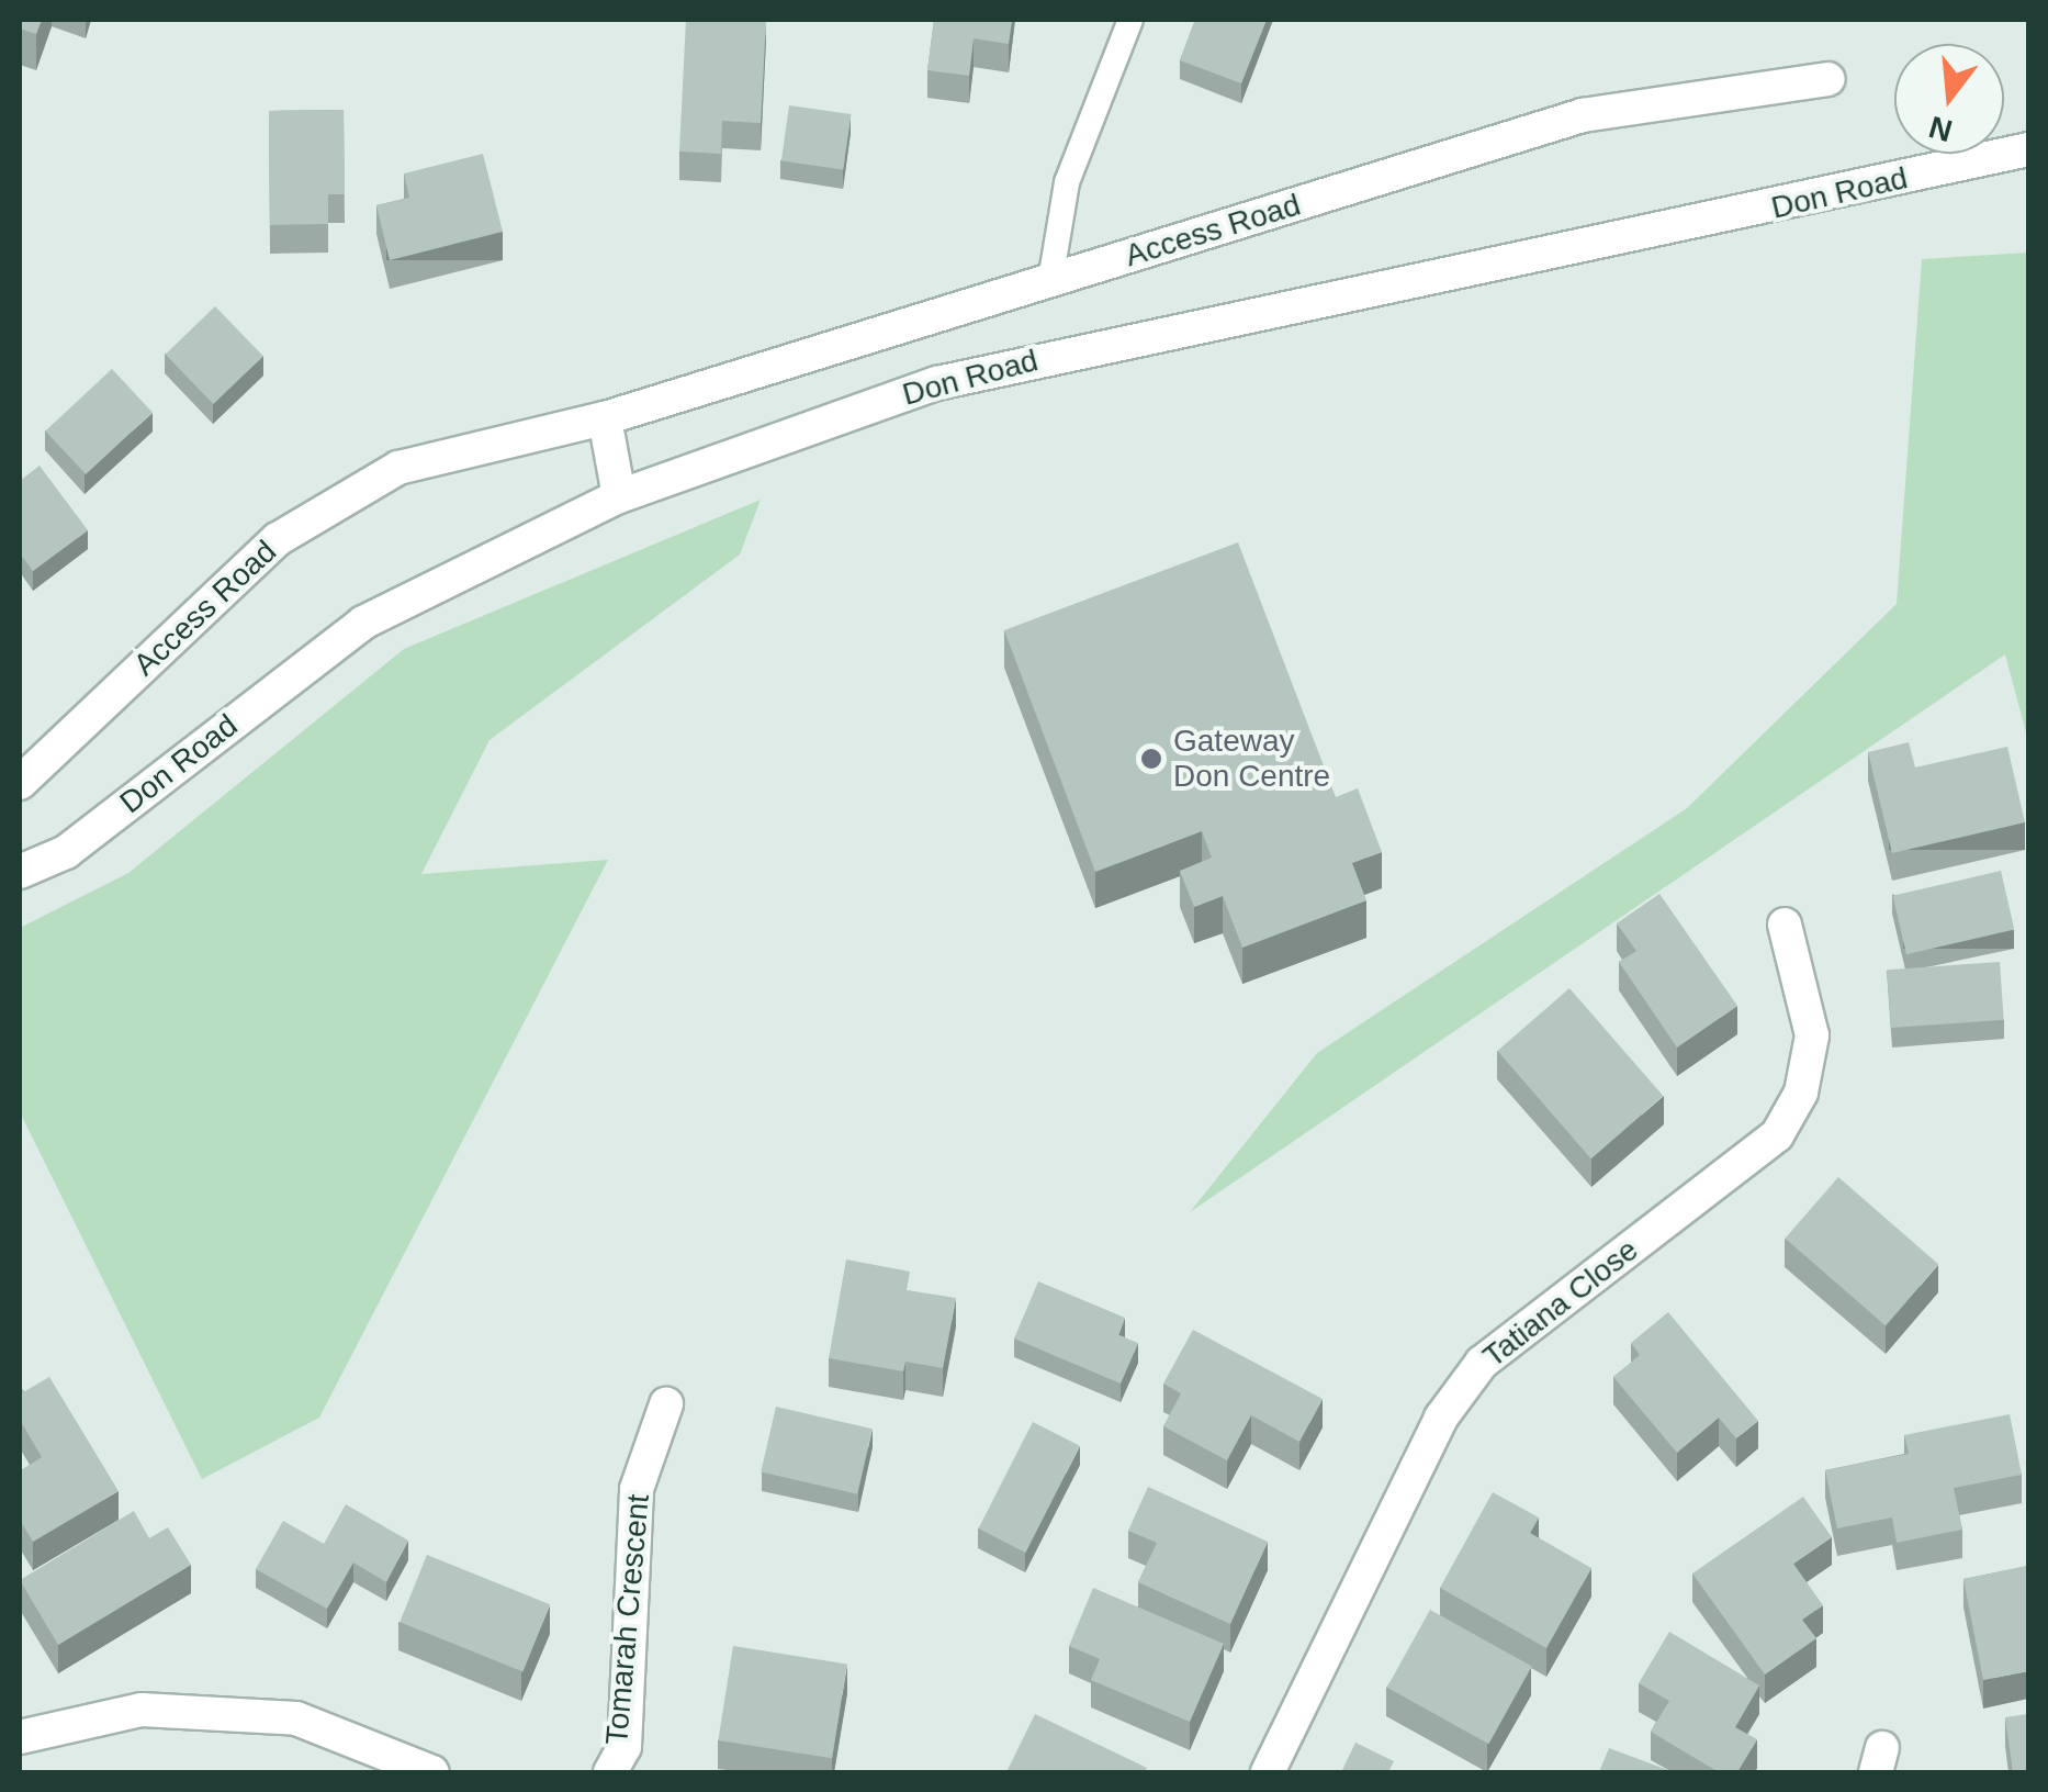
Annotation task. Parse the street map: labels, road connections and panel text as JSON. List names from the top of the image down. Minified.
{"streets":{"street":["Don Road","Access Road","Tatiana Close","Tomarah Crescent"]},"places":["Gateway Don Centre"],"north":"bottom"}
